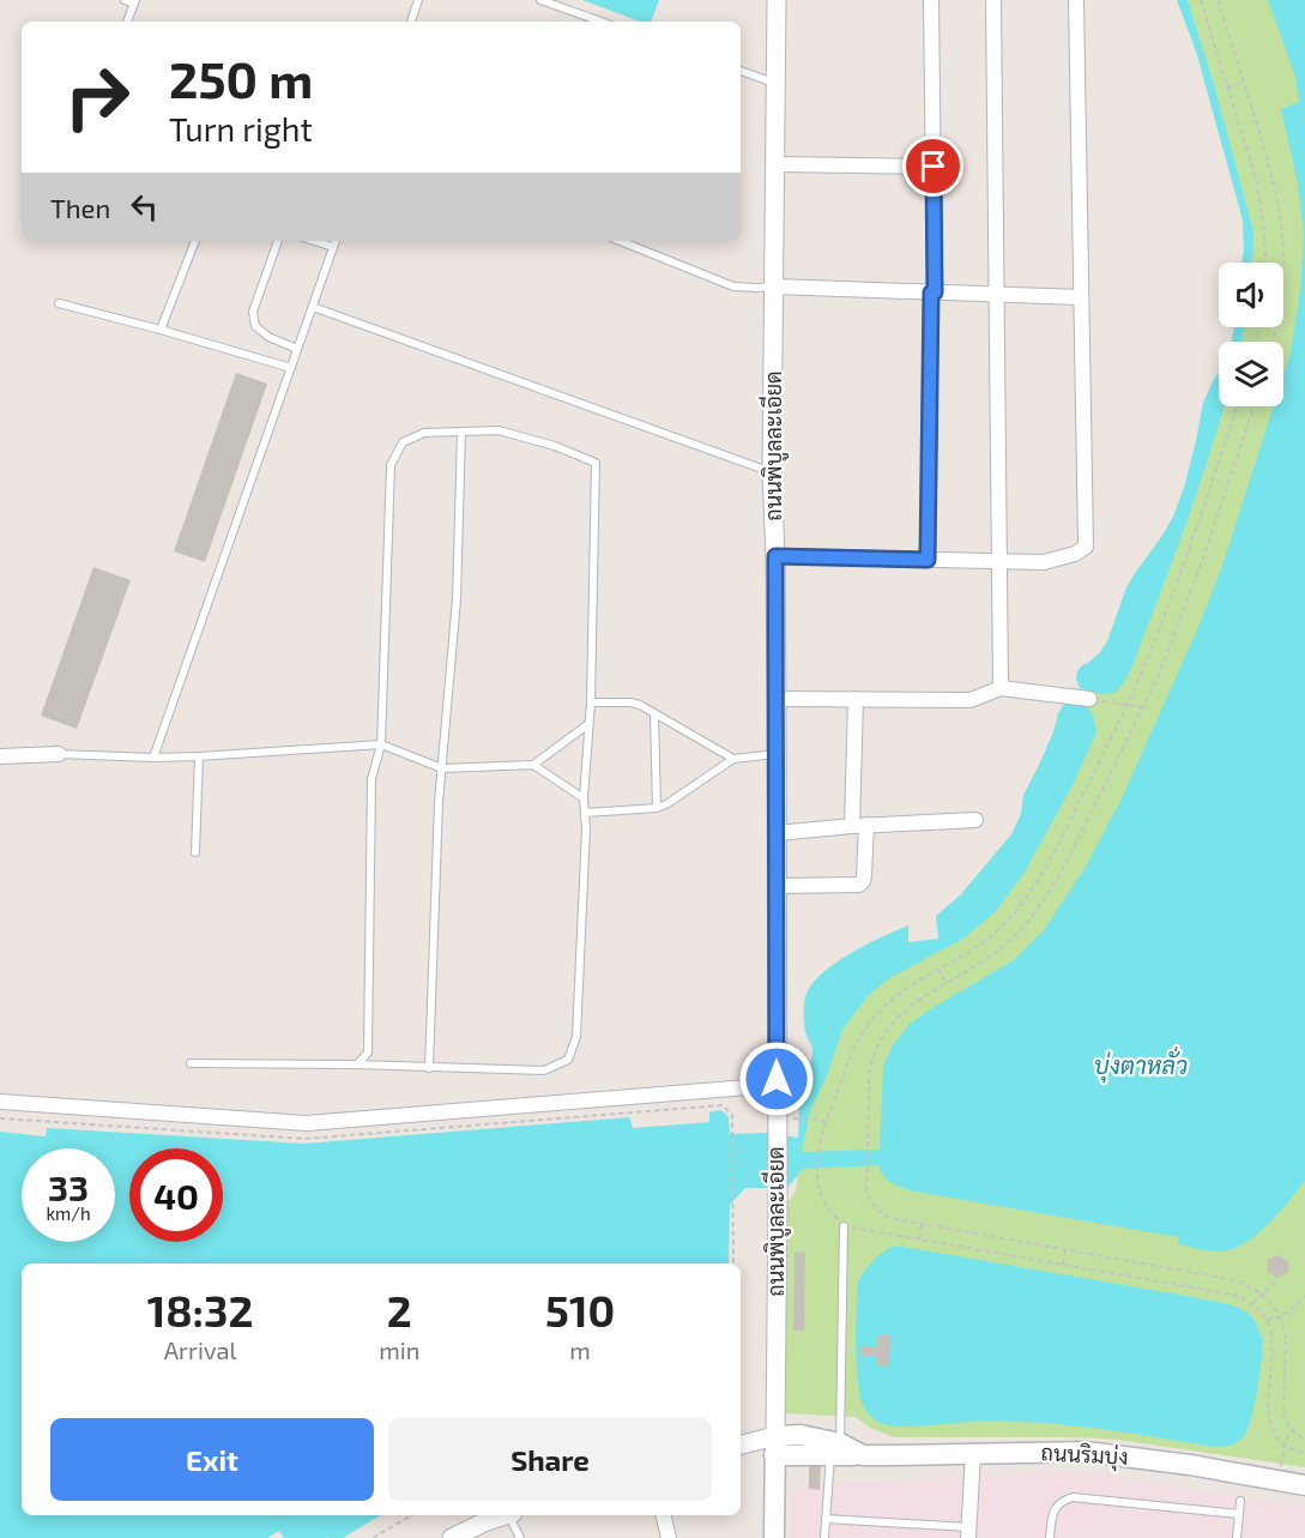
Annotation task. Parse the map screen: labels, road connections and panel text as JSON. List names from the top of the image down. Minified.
{"streets":{"main road":["ถนนพิบูลละเอียด","ถนนริมบุ่ง"]},"crossings":[["ถนนพิบูลละเอียด","ถนนริมบุ่ง"]],"water":["บุ่งตาหลั่ว"],"page":{"turn":["250 m","Turn right"],"then":"Then","speed":"33 km/h","limit":"40","eta":["18:32","Arrival","2","min","510","m"],"buttons":["Exit","Share"]}}
